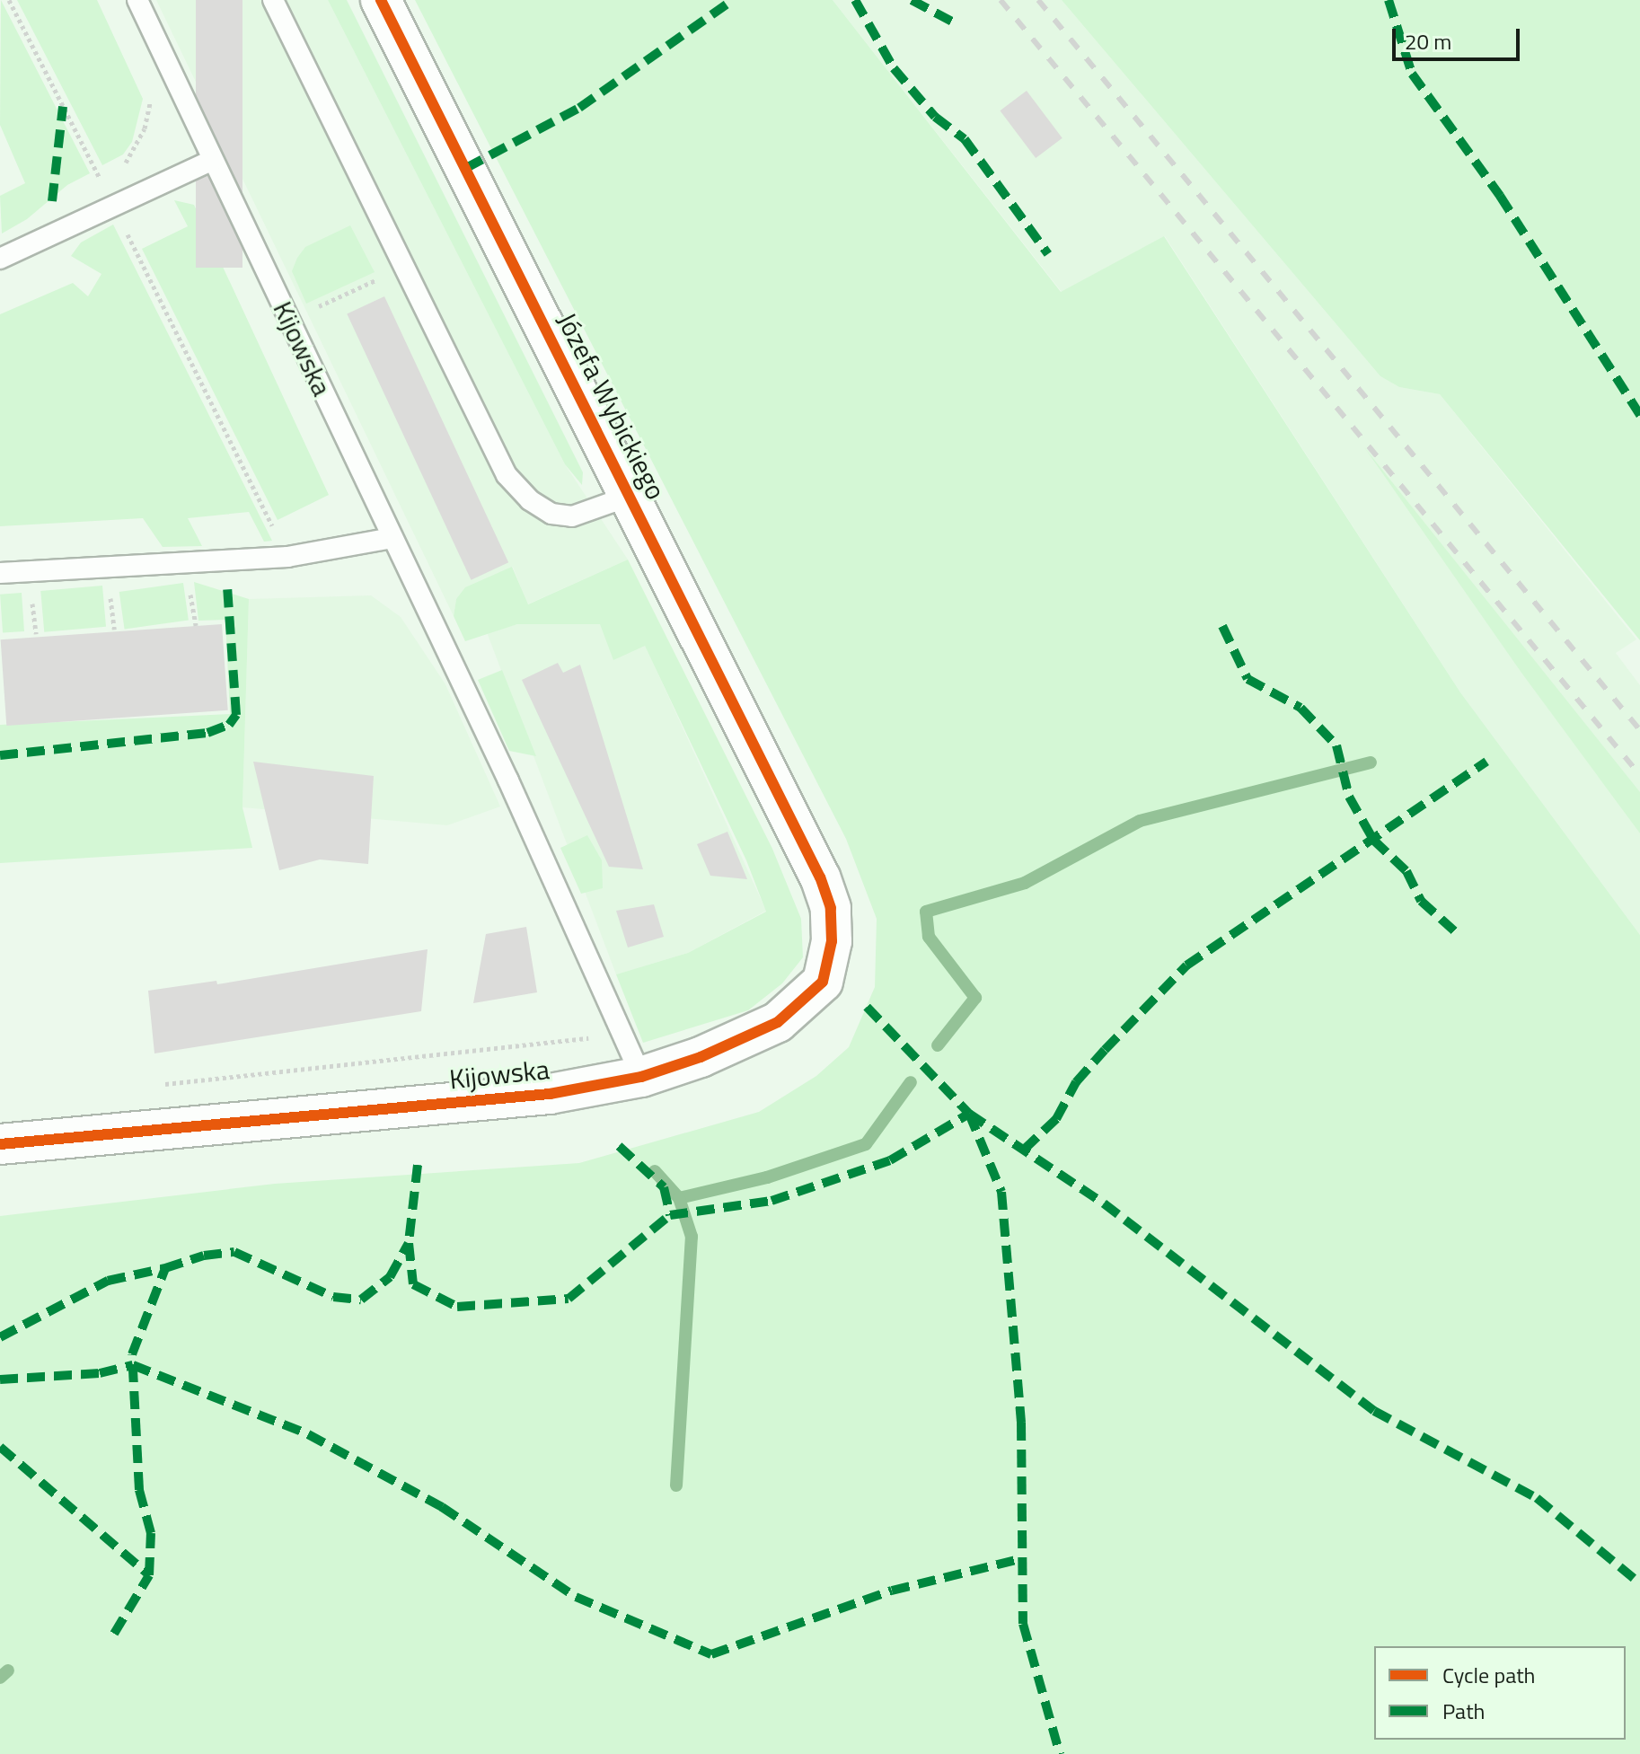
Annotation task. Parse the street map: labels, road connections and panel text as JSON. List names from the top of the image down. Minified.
{"streets":{"street":["Kijowska","Józefa Wybickiego"]},"crossings":[["Kijowska","Józefa Wybickiego"]],"legend":["Cycle path","Path"],"scale_bar":"20 m"}
